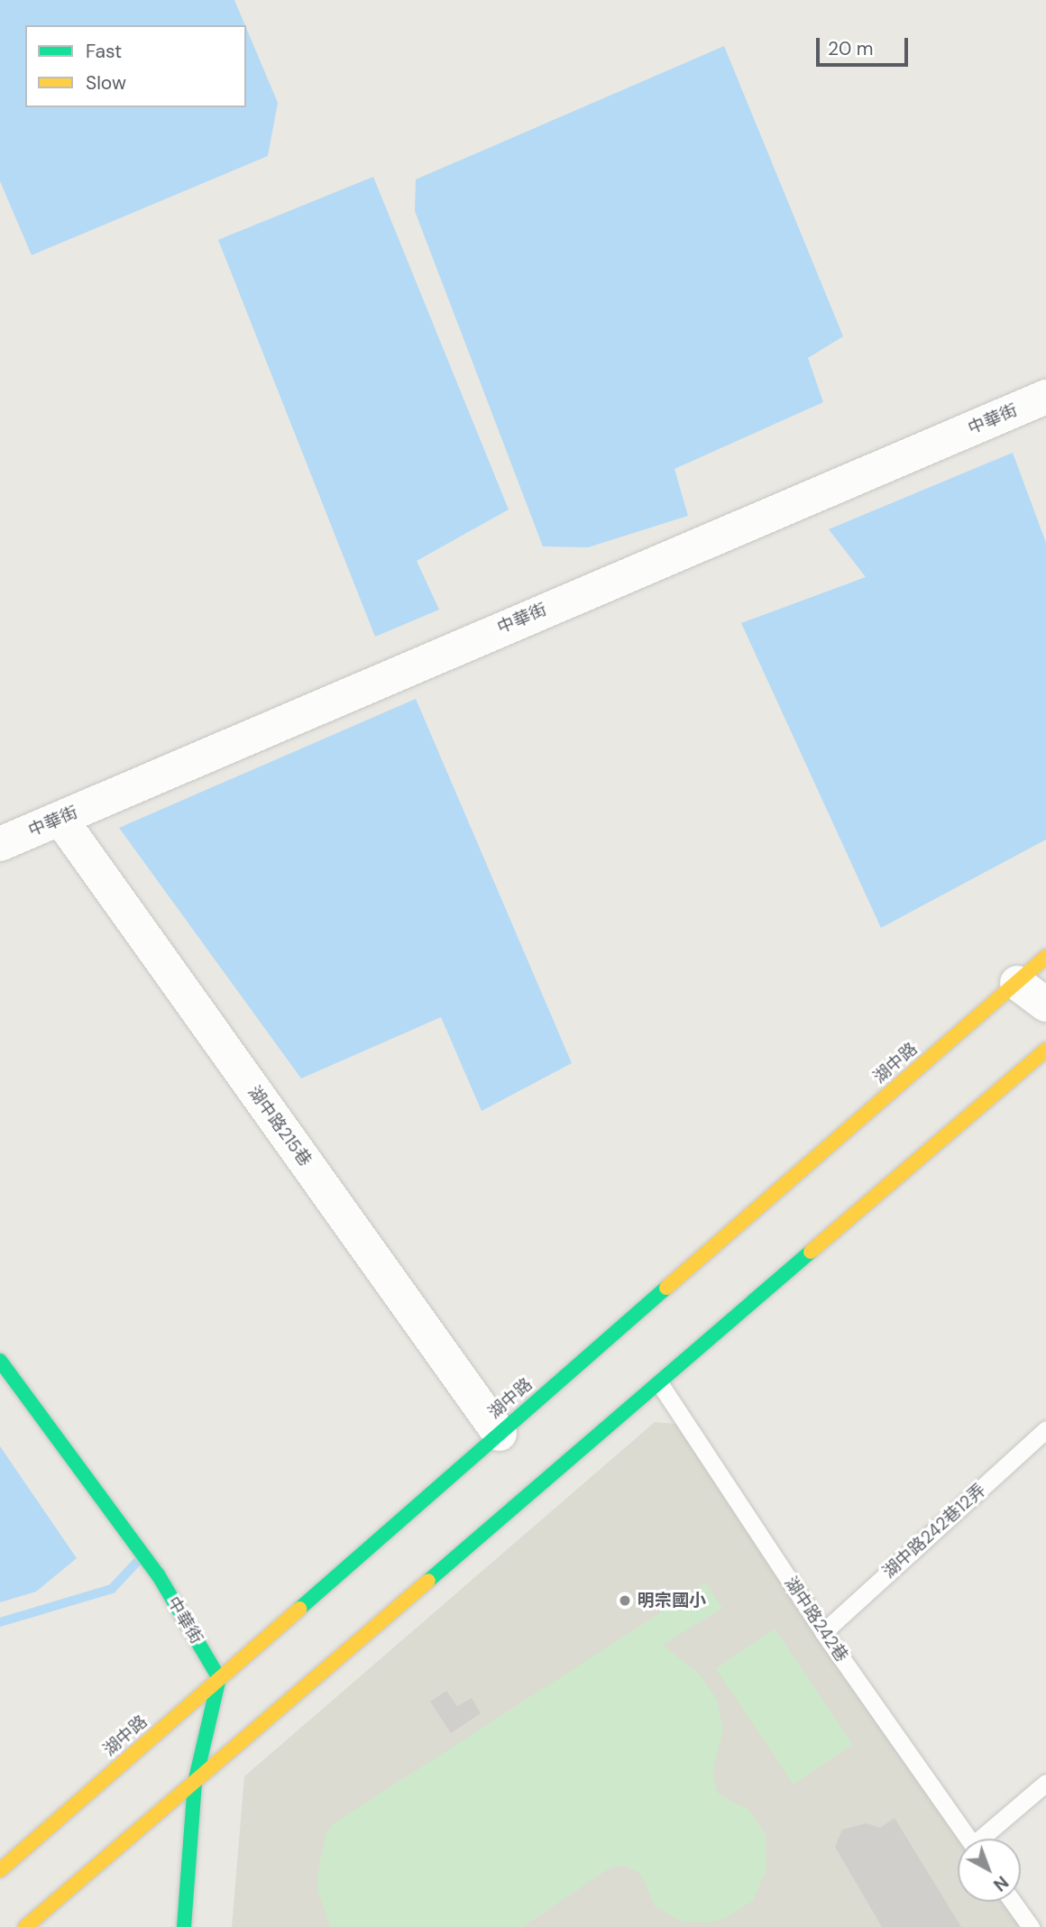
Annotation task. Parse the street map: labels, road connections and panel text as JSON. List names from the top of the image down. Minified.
{"streets":{"street":["中華街","湖中路","湖中路215巷"],"lane":["湖中路242巷12弄","湖中路242巷"]},"crossings":[["中華街","湖中路"],["中華街","湖中路215巷"],["湖中路","湖中路215巷"],["湖中路242巷12弄","湖中路242巷"]],"places":["明宗國小"],"legend":["Fast","Slow"],"scale_bar":"20 m","north":"bottom right"}
